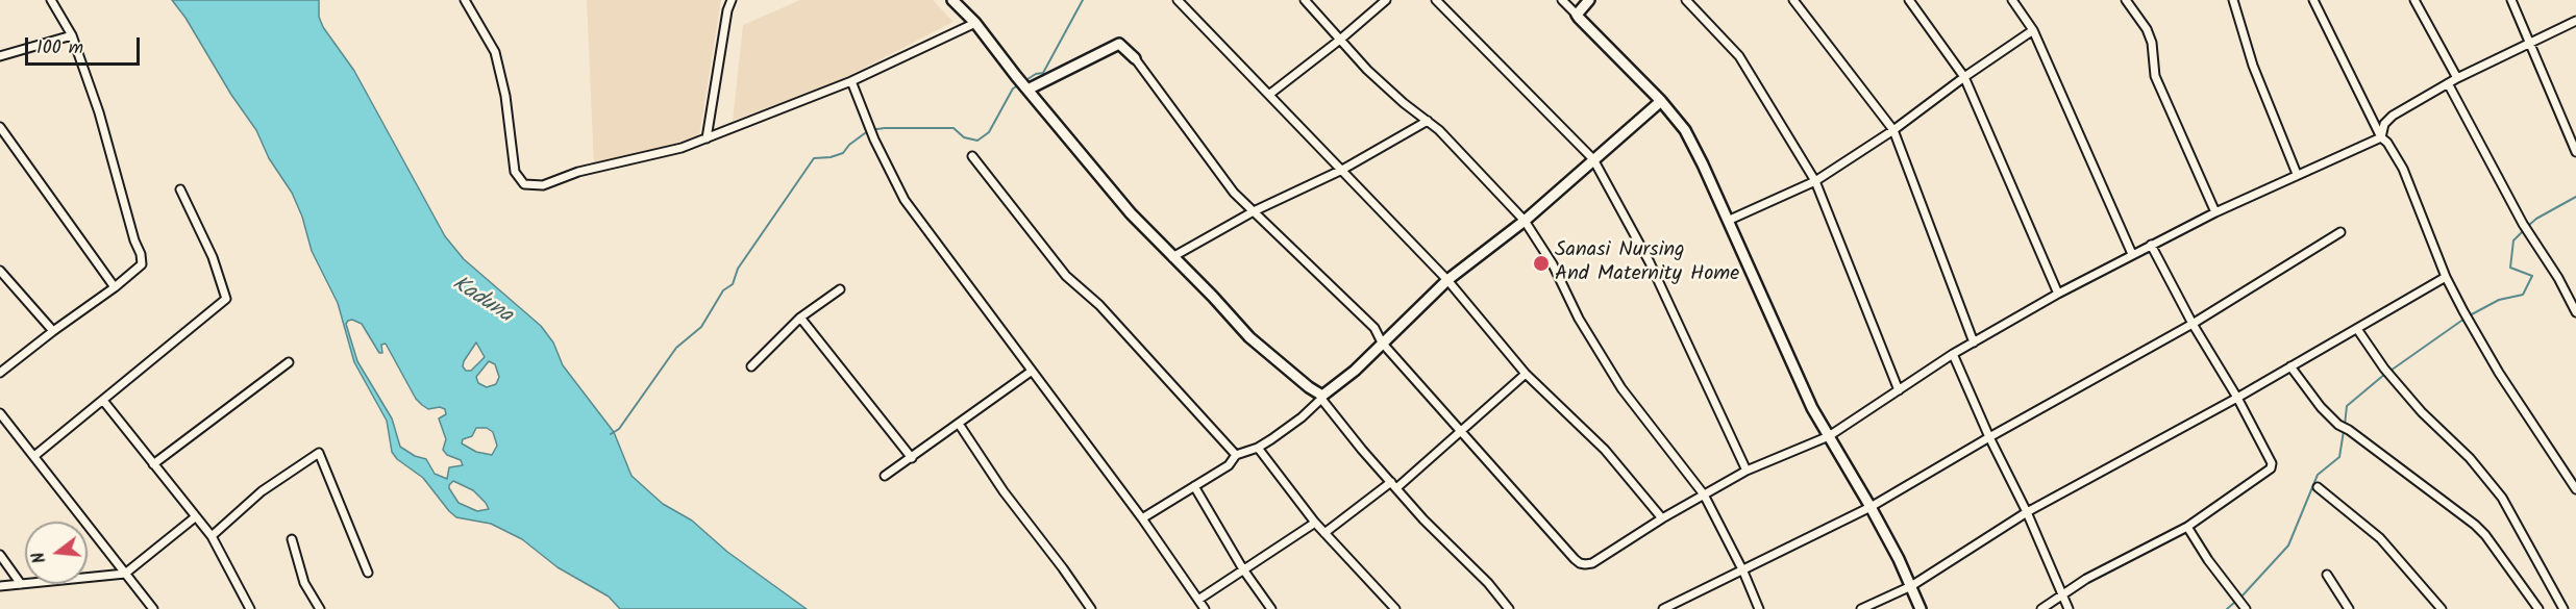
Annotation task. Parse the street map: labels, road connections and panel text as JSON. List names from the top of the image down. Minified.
{"water":["Kaduna"],"places":["Sanasi Nursing And Maternity Home"],"scale_bar":"100 m","north":"left"}
